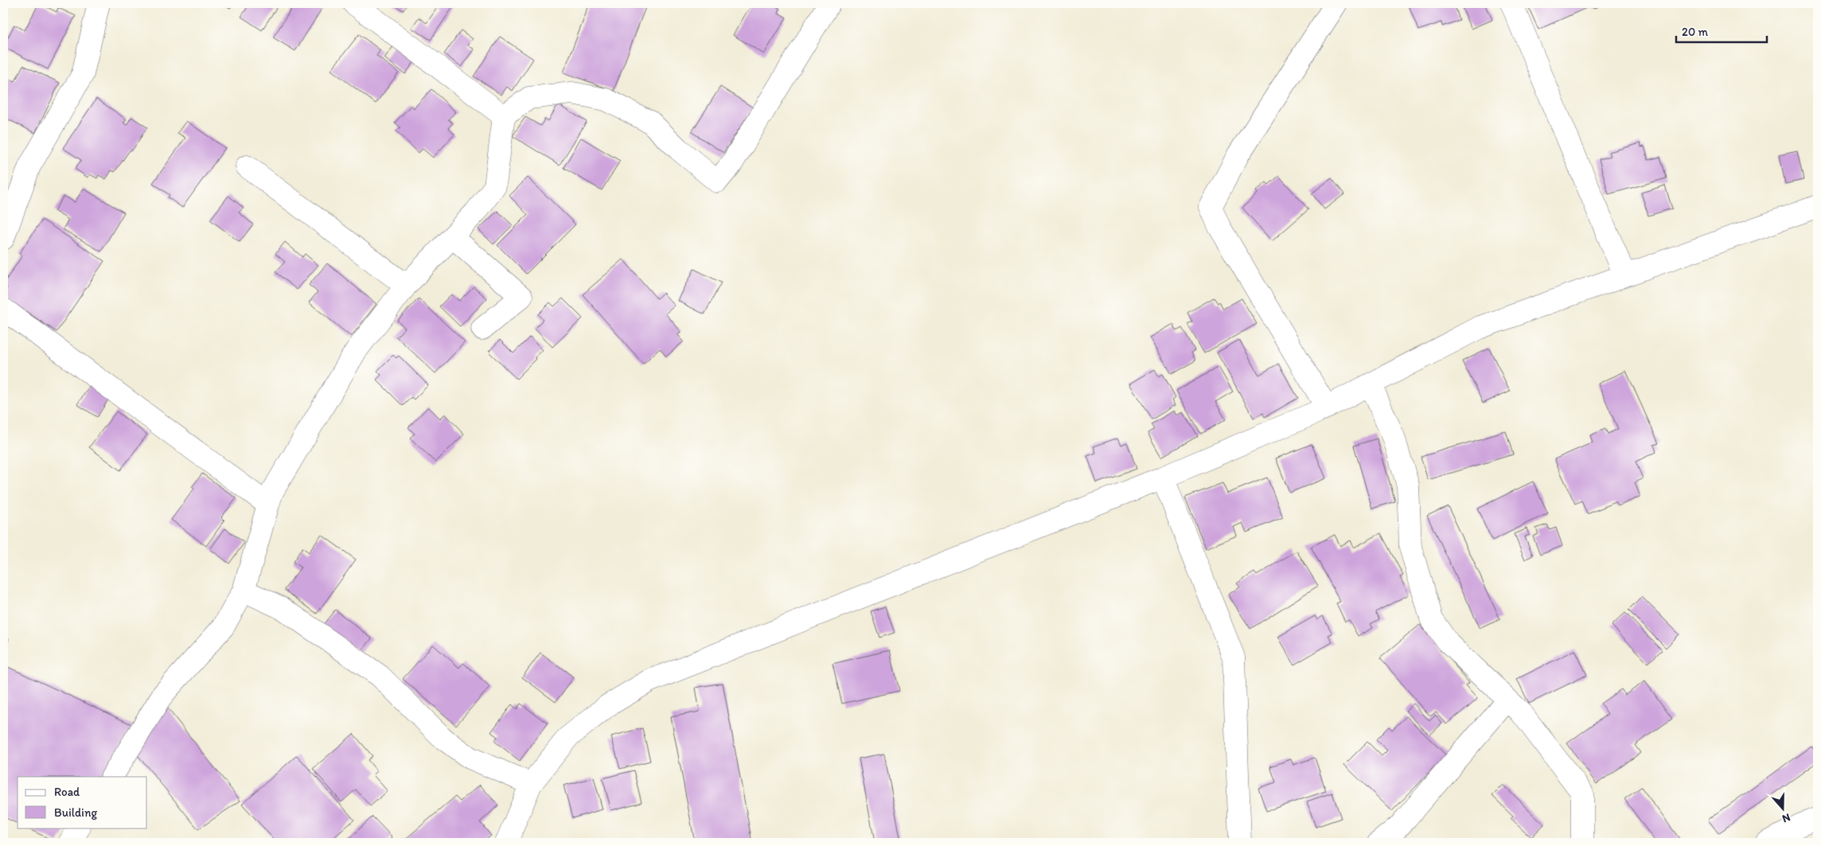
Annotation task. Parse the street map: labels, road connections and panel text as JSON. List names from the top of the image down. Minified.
{"legend":["Road","Building"],"scale_bar":"20 m","north":"bottom"}
